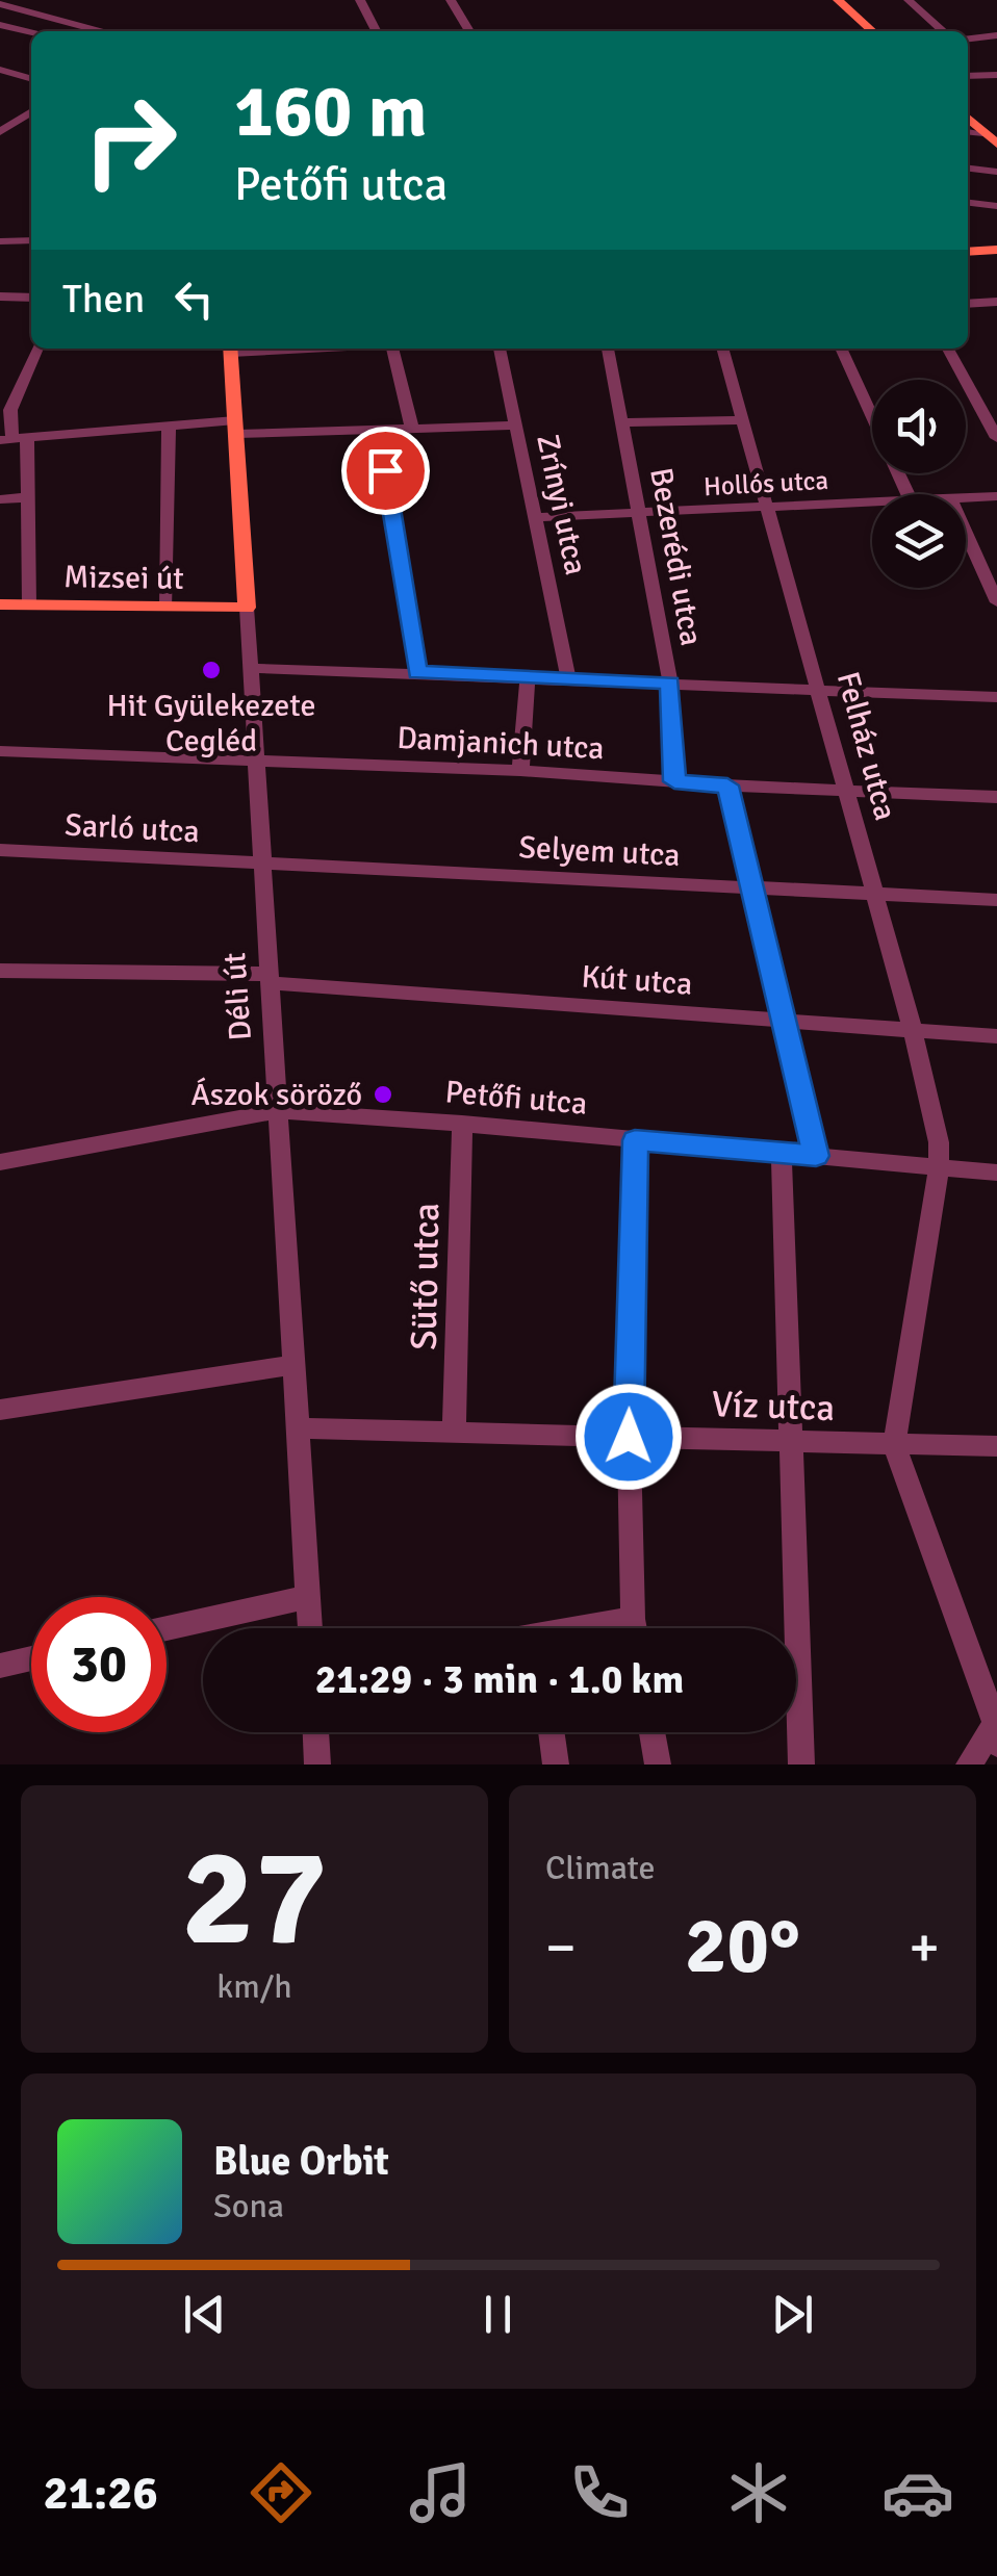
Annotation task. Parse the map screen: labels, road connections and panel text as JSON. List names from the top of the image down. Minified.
{"streets":{"main road":["Mizsei út","Déli út"],"street":["Hollós utca","Zrínyi utca","Bezerédi utca","Damjanich utca","Felház utca","Sarló utca","Selyem utca","Kút utca","Petőfi utca","Sütő utca","Víz utca"]},"crossings":[["Hollós utca","Zrínyi utca"],["Hollós utca","Bezerédi utca"],["Hollós utca","Felház utca"],["Bezerédi utca","Damjanich utca"],["Mizsei út","Déli út"],["Damjanich utca","Felház utca"],["Damjanich utca","Déli út"],["Felház utca","Selyem utca"],["Felház utca","Kút utca"],["Felház utca","Petőfi utca"],["Felház utca","Víz utca"],["Sarló utca","Selyem utca"],["Sarló utca","Déli út"],["Selyem utca","Déli út"],["Kút utca","Déli út"],["Déli út","Petőfi utca"],["Déli út","Víz utca"],["Petőfi utca","Sütő utca"],["Sütő utca","Víz utca"]],"places":["Hit Gyülekezete Cegléd","Ászok söröző"],"page":{"turn":["160 m","Petőfi utca"],"then":"Then","limit":"30","trip":"21:29 · 3 min · 1.0 km","tile":[["27","km/h"],"Climate"],"heat":["−","20°","+"],"song":["Blue Orbit","Sona"],"tabs":"21:26"}}
